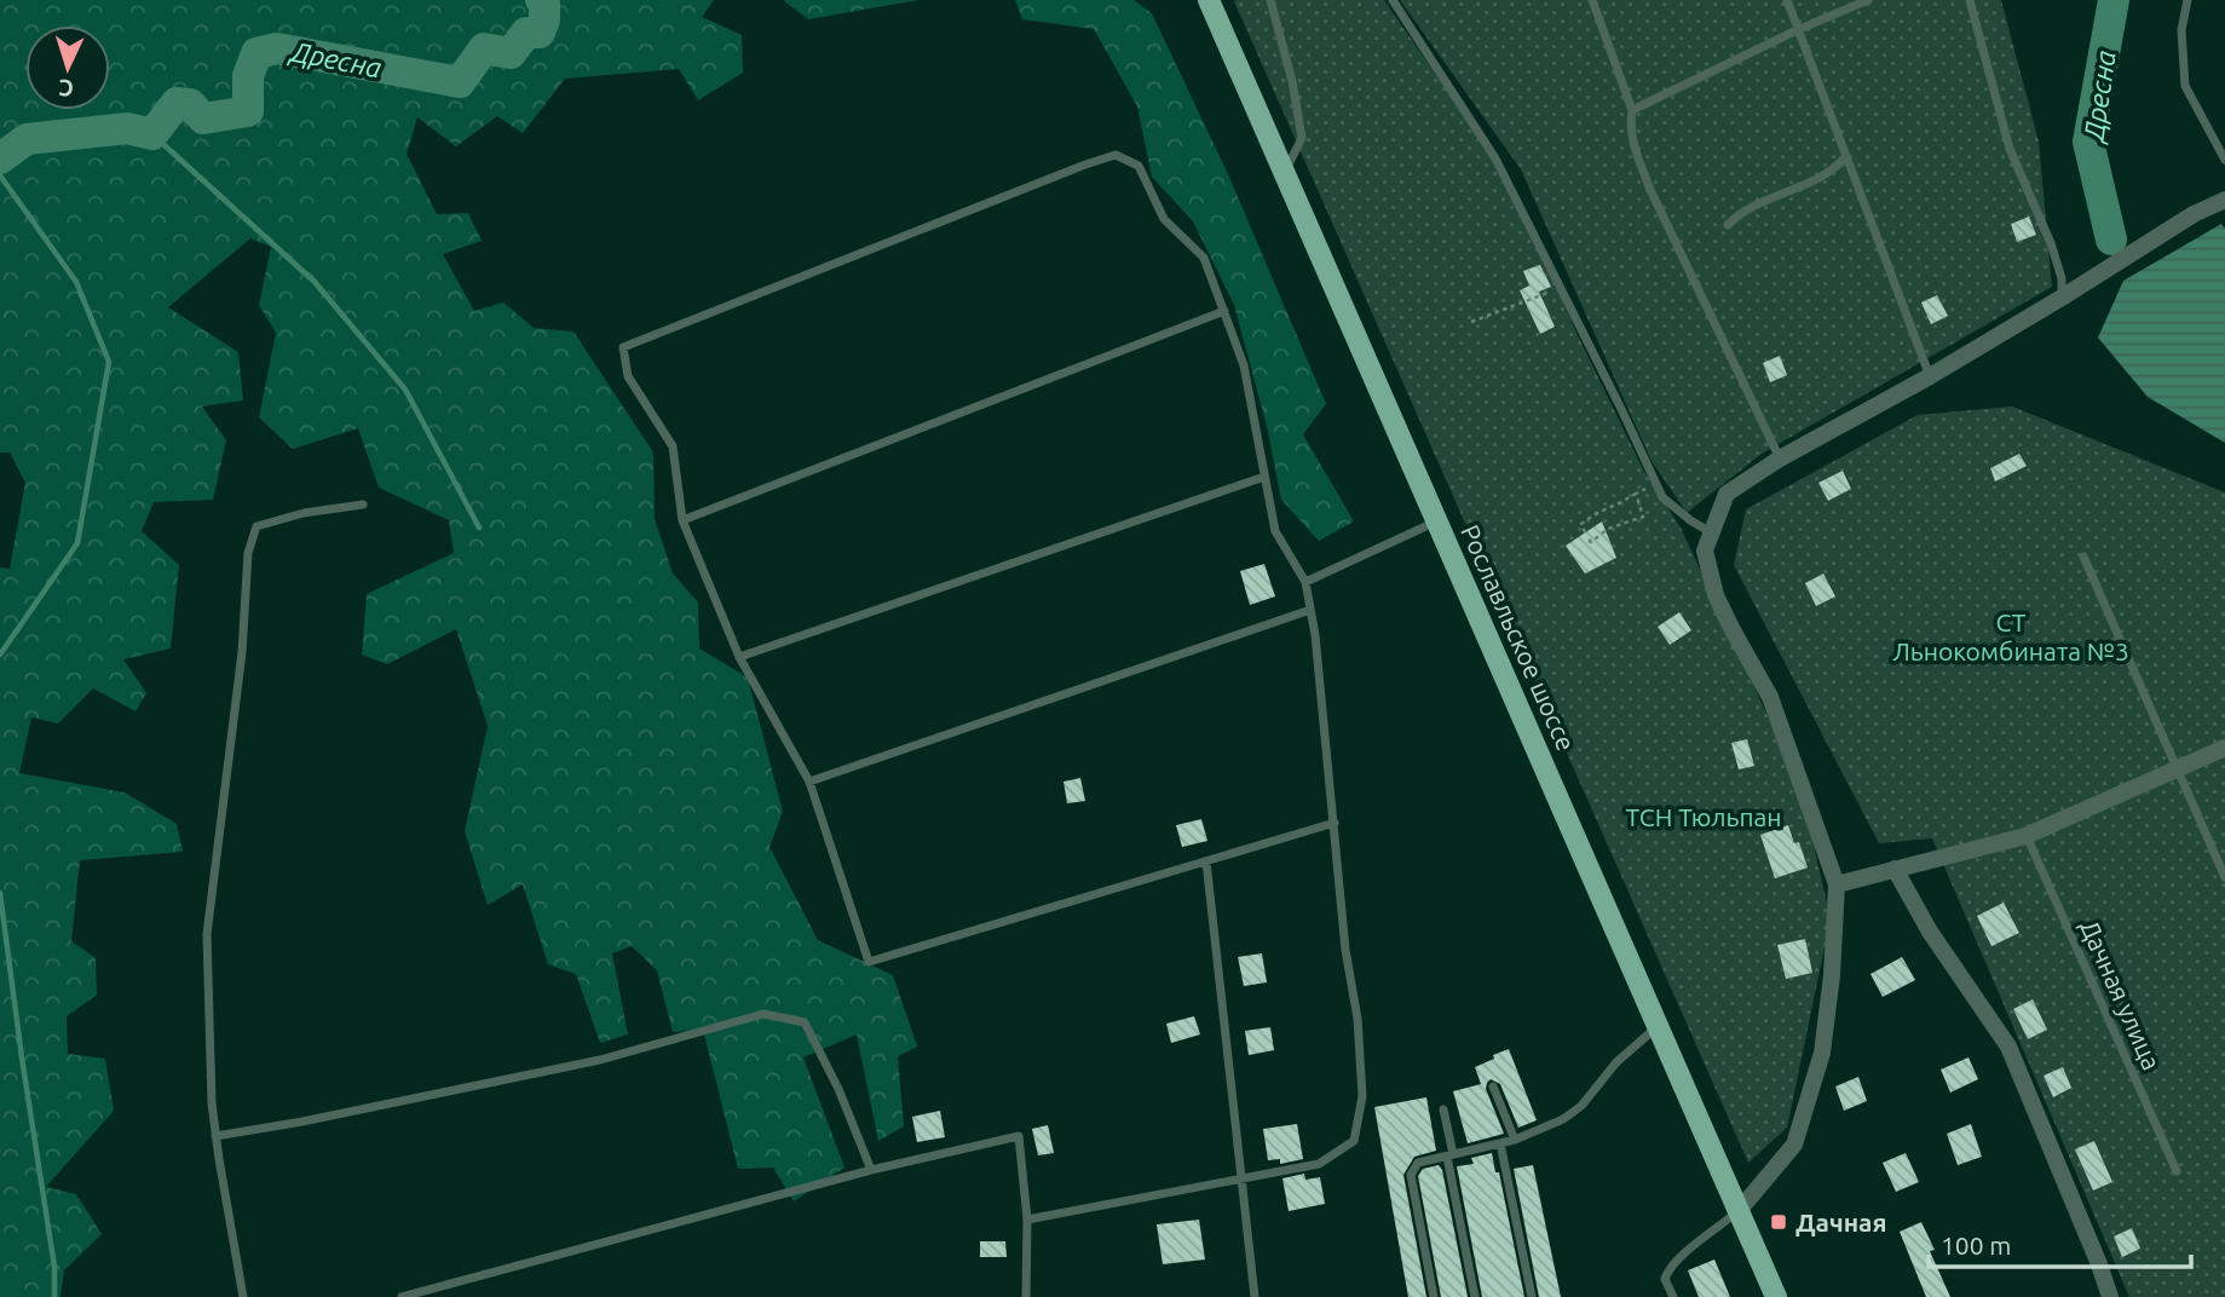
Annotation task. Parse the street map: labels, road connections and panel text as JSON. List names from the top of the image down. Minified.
{"streets":{"main road":["Рославльское шоссе"],"lane":["Дачная улица"]},"water":["Дресна"],"parks":["СТ Льнокомбината №3","ТСН Тюльпан"],"places":{"transit":["Дачная"]},"scale_bar":"100 m","north":"bottom"}
